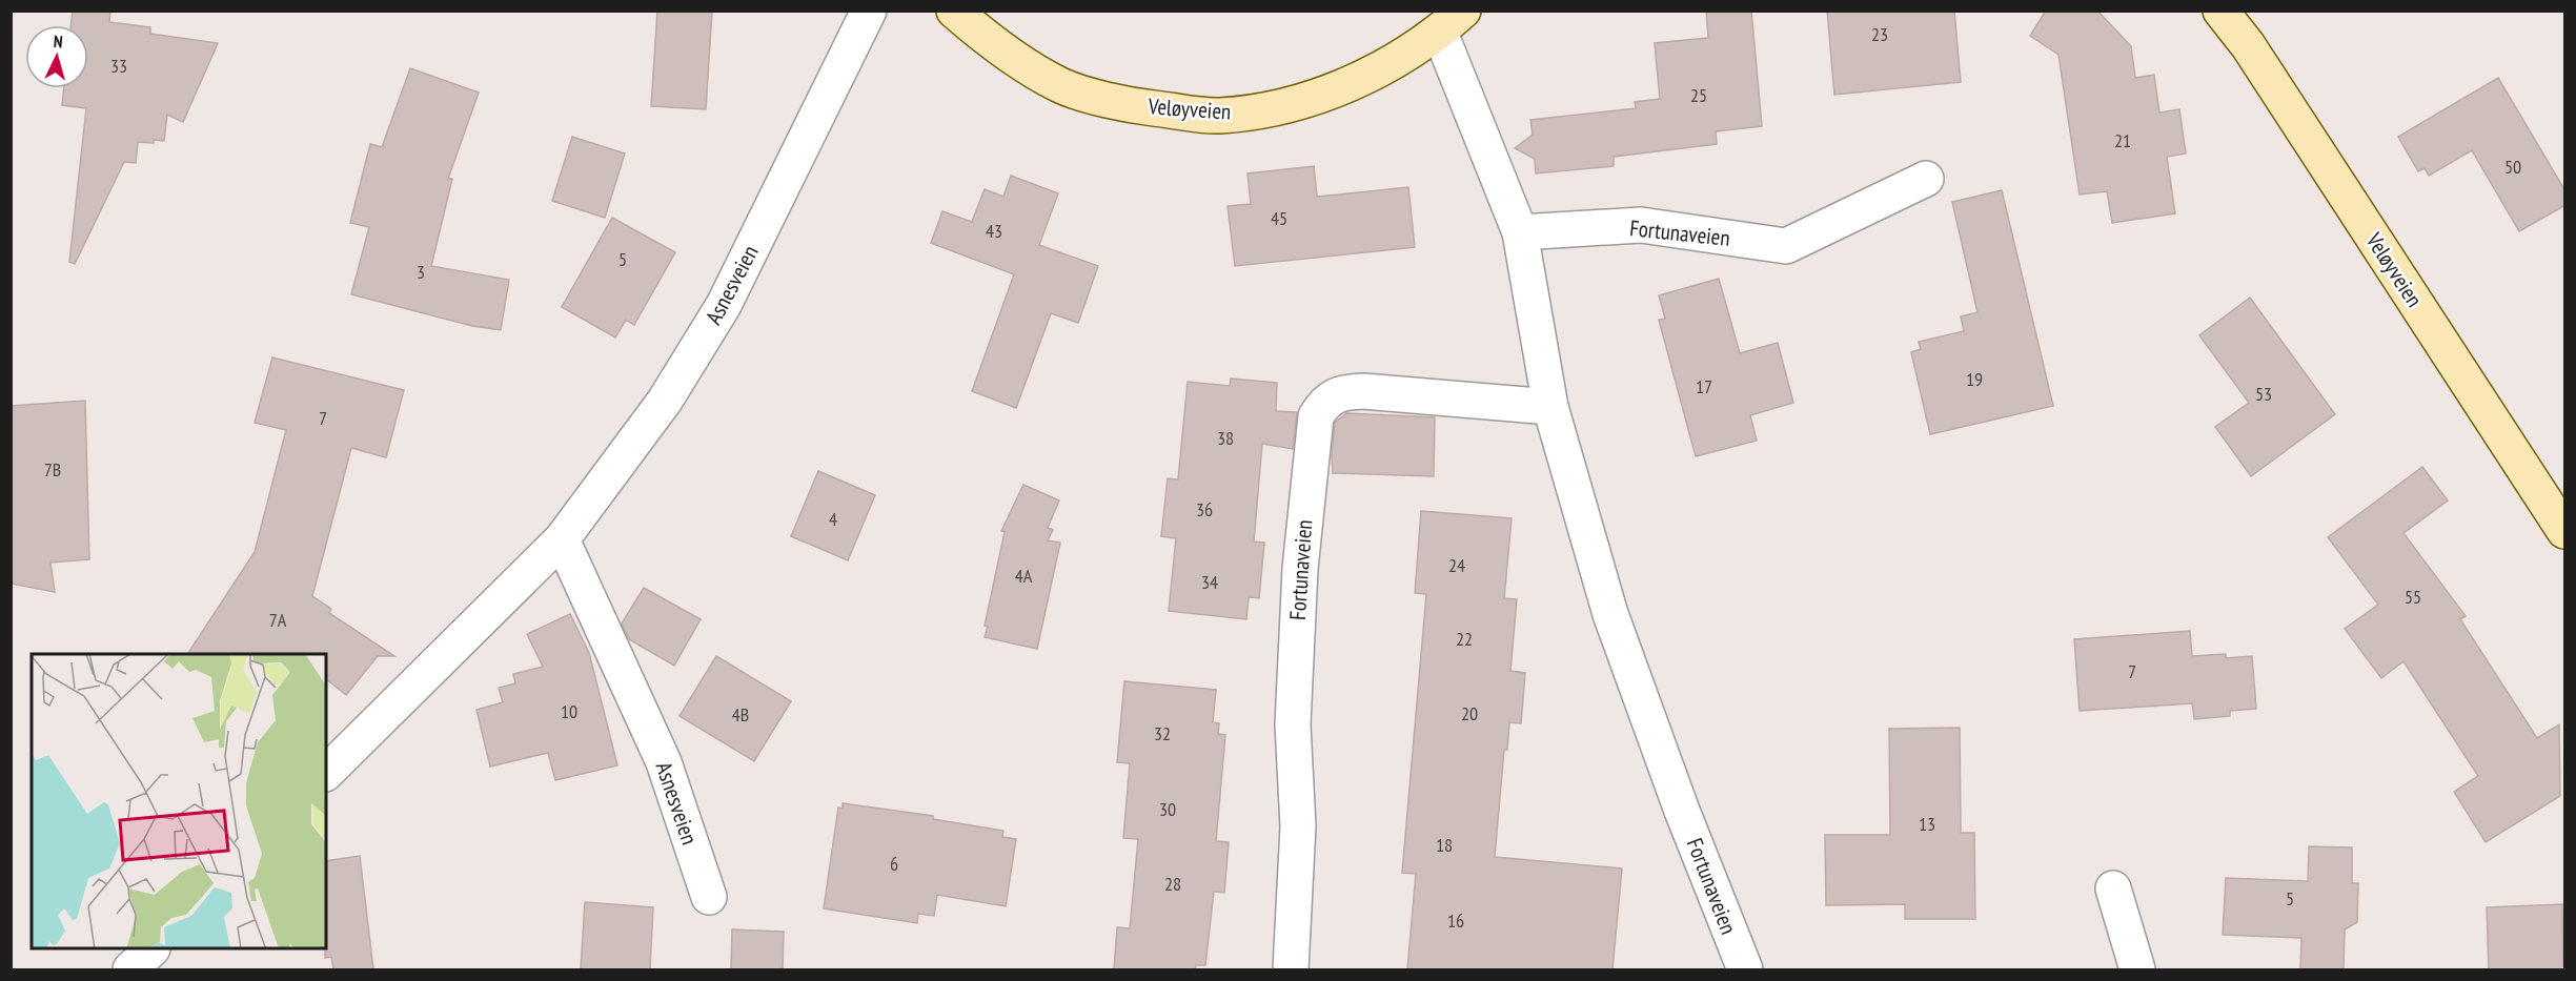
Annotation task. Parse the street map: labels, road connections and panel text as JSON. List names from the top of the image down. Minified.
{"streets":{"main road":["Veløyveien"],"street":["Fortunaveien","Asnesveien"]},"house_numbers":["23","33","25","21","50","45","43","5","3","19","17","53","7","38","7B","36","4","24","4A","34","55","7A","22","7","10","20","4B","32","30","13","18","6","28","5","16"],"north":"top"}
